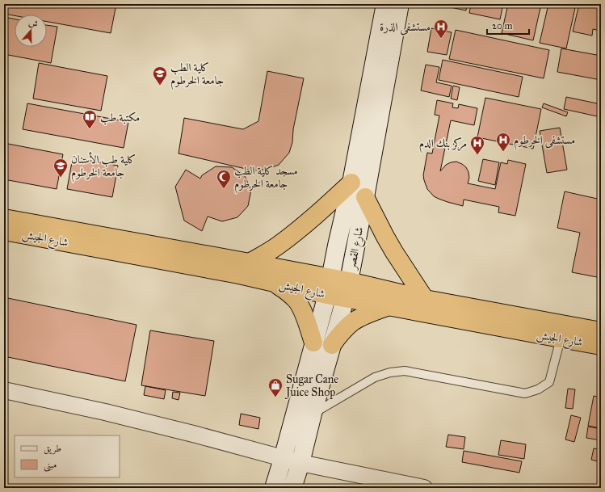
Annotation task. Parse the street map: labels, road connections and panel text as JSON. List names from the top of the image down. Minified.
{"streets":{"highway":["شارع الجيش"],"main road":["شارع القصر"]},"crossings":[["شارع الجيش","شارع القصر"]],"places":{"hospital":["مستشفى الذرة","مستشفى الخرطوم","مركز بنك الدم"],"school or university":["كلية الطب جامعة الخرطوم","كلية طب الأسنان جامعة الخرطوم"],"library":["مكتبة طب"],"mosque":["مسجد كلية الطب جامعة الخرطوم"],"shop":["Sugar Cane Juice Shop"]},"legend":["طريق","مبنى"],"scale_bar":"20 m","north":"top"}
